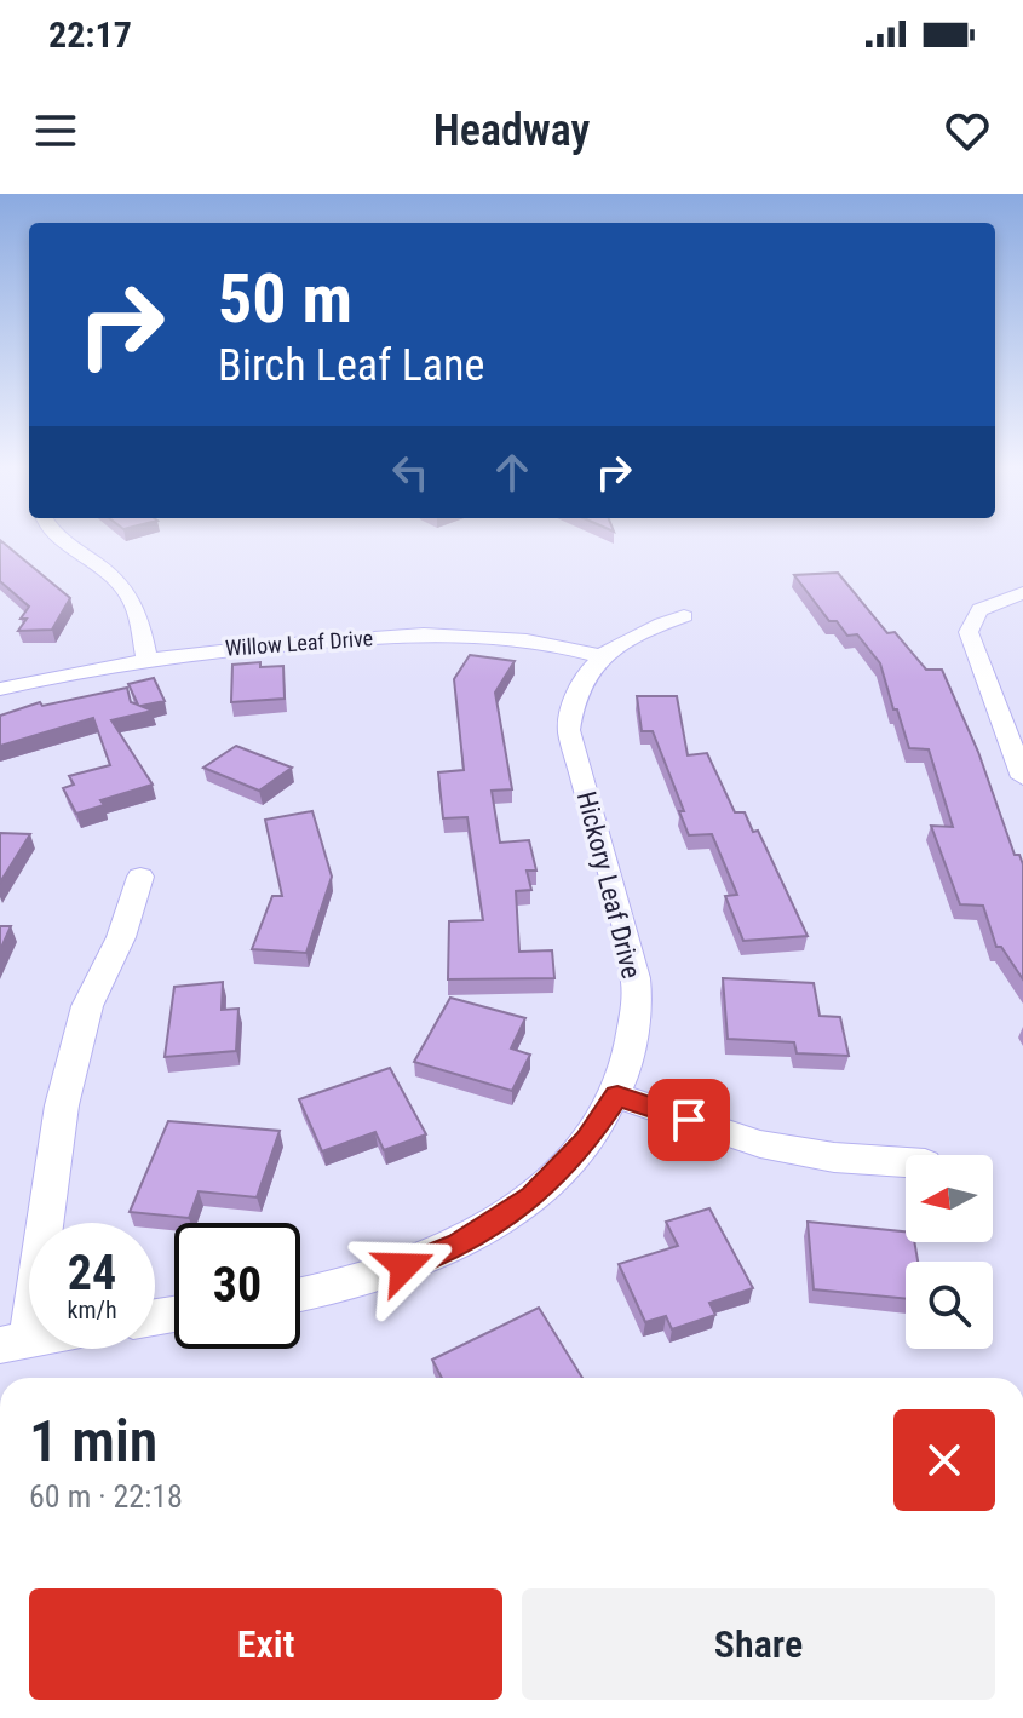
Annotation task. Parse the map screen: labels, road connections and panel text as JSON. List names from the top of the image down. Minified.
{"streets":{"street":["Willow Leaf Drive","Hickory Leaf Drive"]},"crossings":[["Willow Leaf Drive","Hickory Leaf Drive"]],"north":"left","page":{"status":"22:17","header":"Headway","turn":["50 m","Birch Leaf Lane"],"speed":"24 km/h","limit":"30","heading":["1 min","60 m · 22:18"],"buttons":["Exit","Share"]}}
